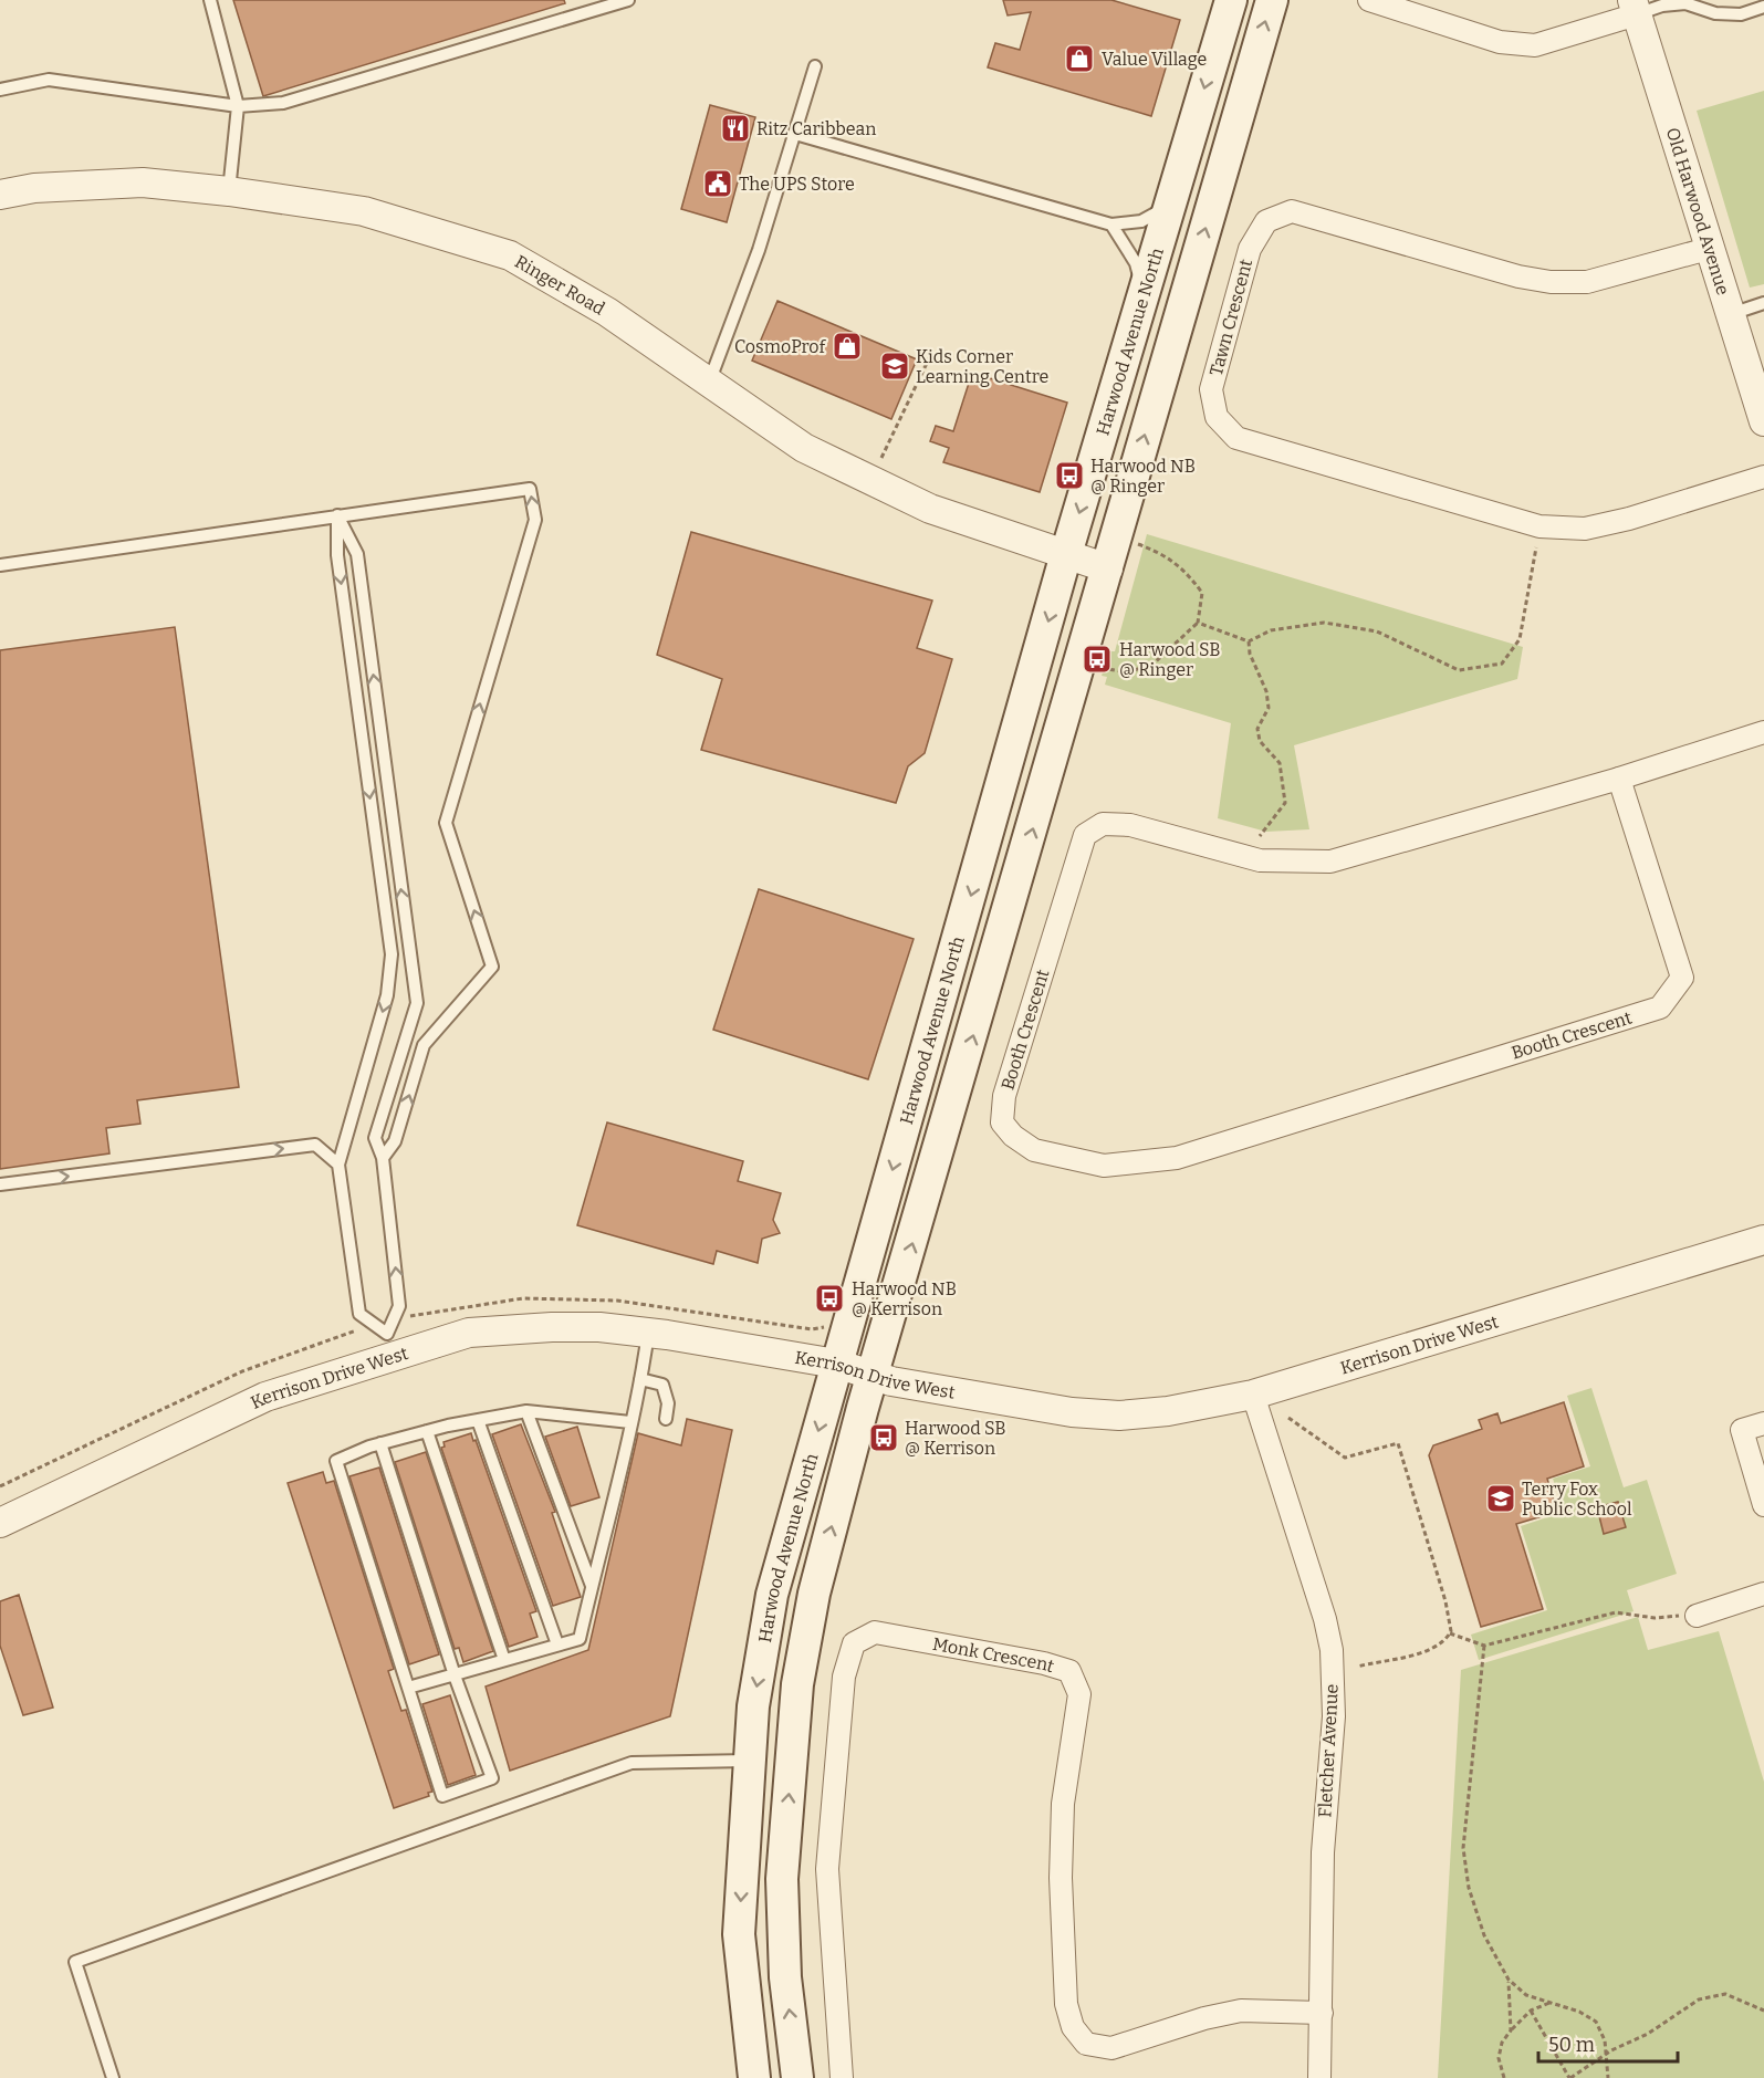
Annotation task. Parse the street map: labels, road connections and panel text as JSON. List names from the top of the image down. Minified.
{"streets":{"main road":["Harwood Avenue North"],"street":["Old Harwood Avenue","Ringer Road","Tawn Crescent","Booth Crescent","Kerrison Drive West","Monk Crescent","Fletcher Avenue"]},"crossings":[["Old Harwood Avenue","Tawn Crescent"],["Ringer Road","Harwood Avenue North"],["Harwood Avenue North","Kerrison Drive West"],["Kerrison Drive West","Fletcher Avenue"],["Monk Crescent","Fletcher Avenue"]],"places":{"shop":["Value Village","CosmoProf"],"restaurant":["Ritz Caribbean"],"public building":["The UPS Store"],"school or university":["Kids Corner Learning Centre","Terry Fox Public School"],"bus stop":["Harwood NB @ Ringer","Harwood SB @ Ringer","Harwood NB @ Kerrison","Harwood SB @ Kerrison"]},"scale_bar":"50 m"}
